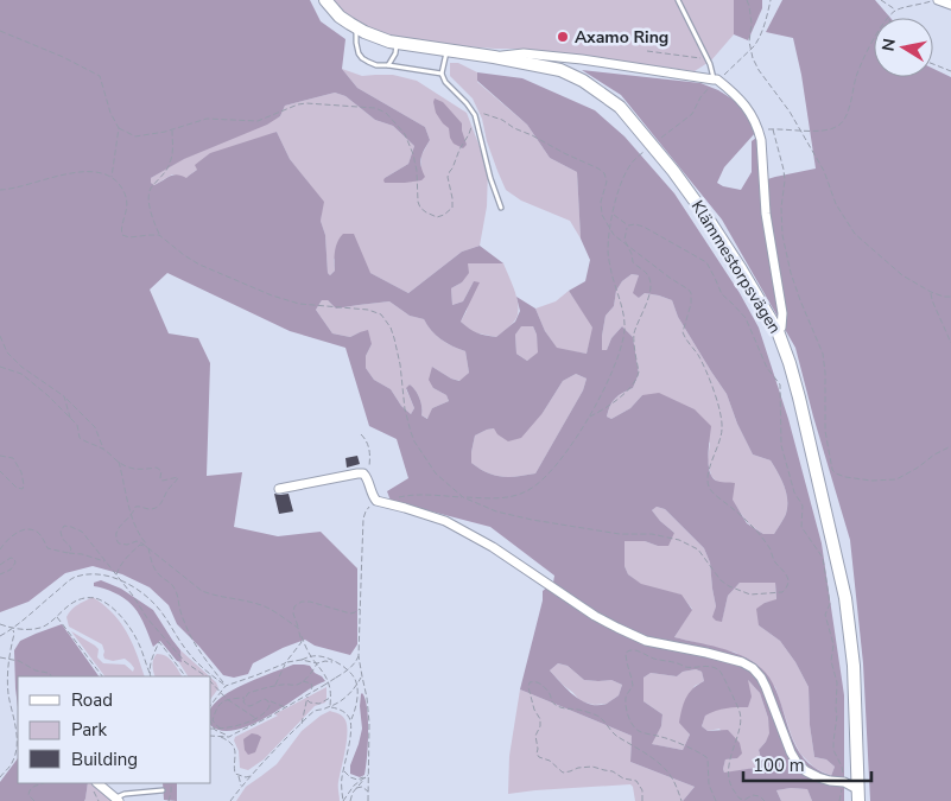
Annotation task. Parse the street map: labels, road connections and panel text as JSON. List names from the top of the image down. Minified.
{"streets":{"street":["Klämmestorpsvägen"]},"places":["Axamo Ring"],"legend":["Road","Park","Building"],"scale_bar":"100 m","north":"left"}
